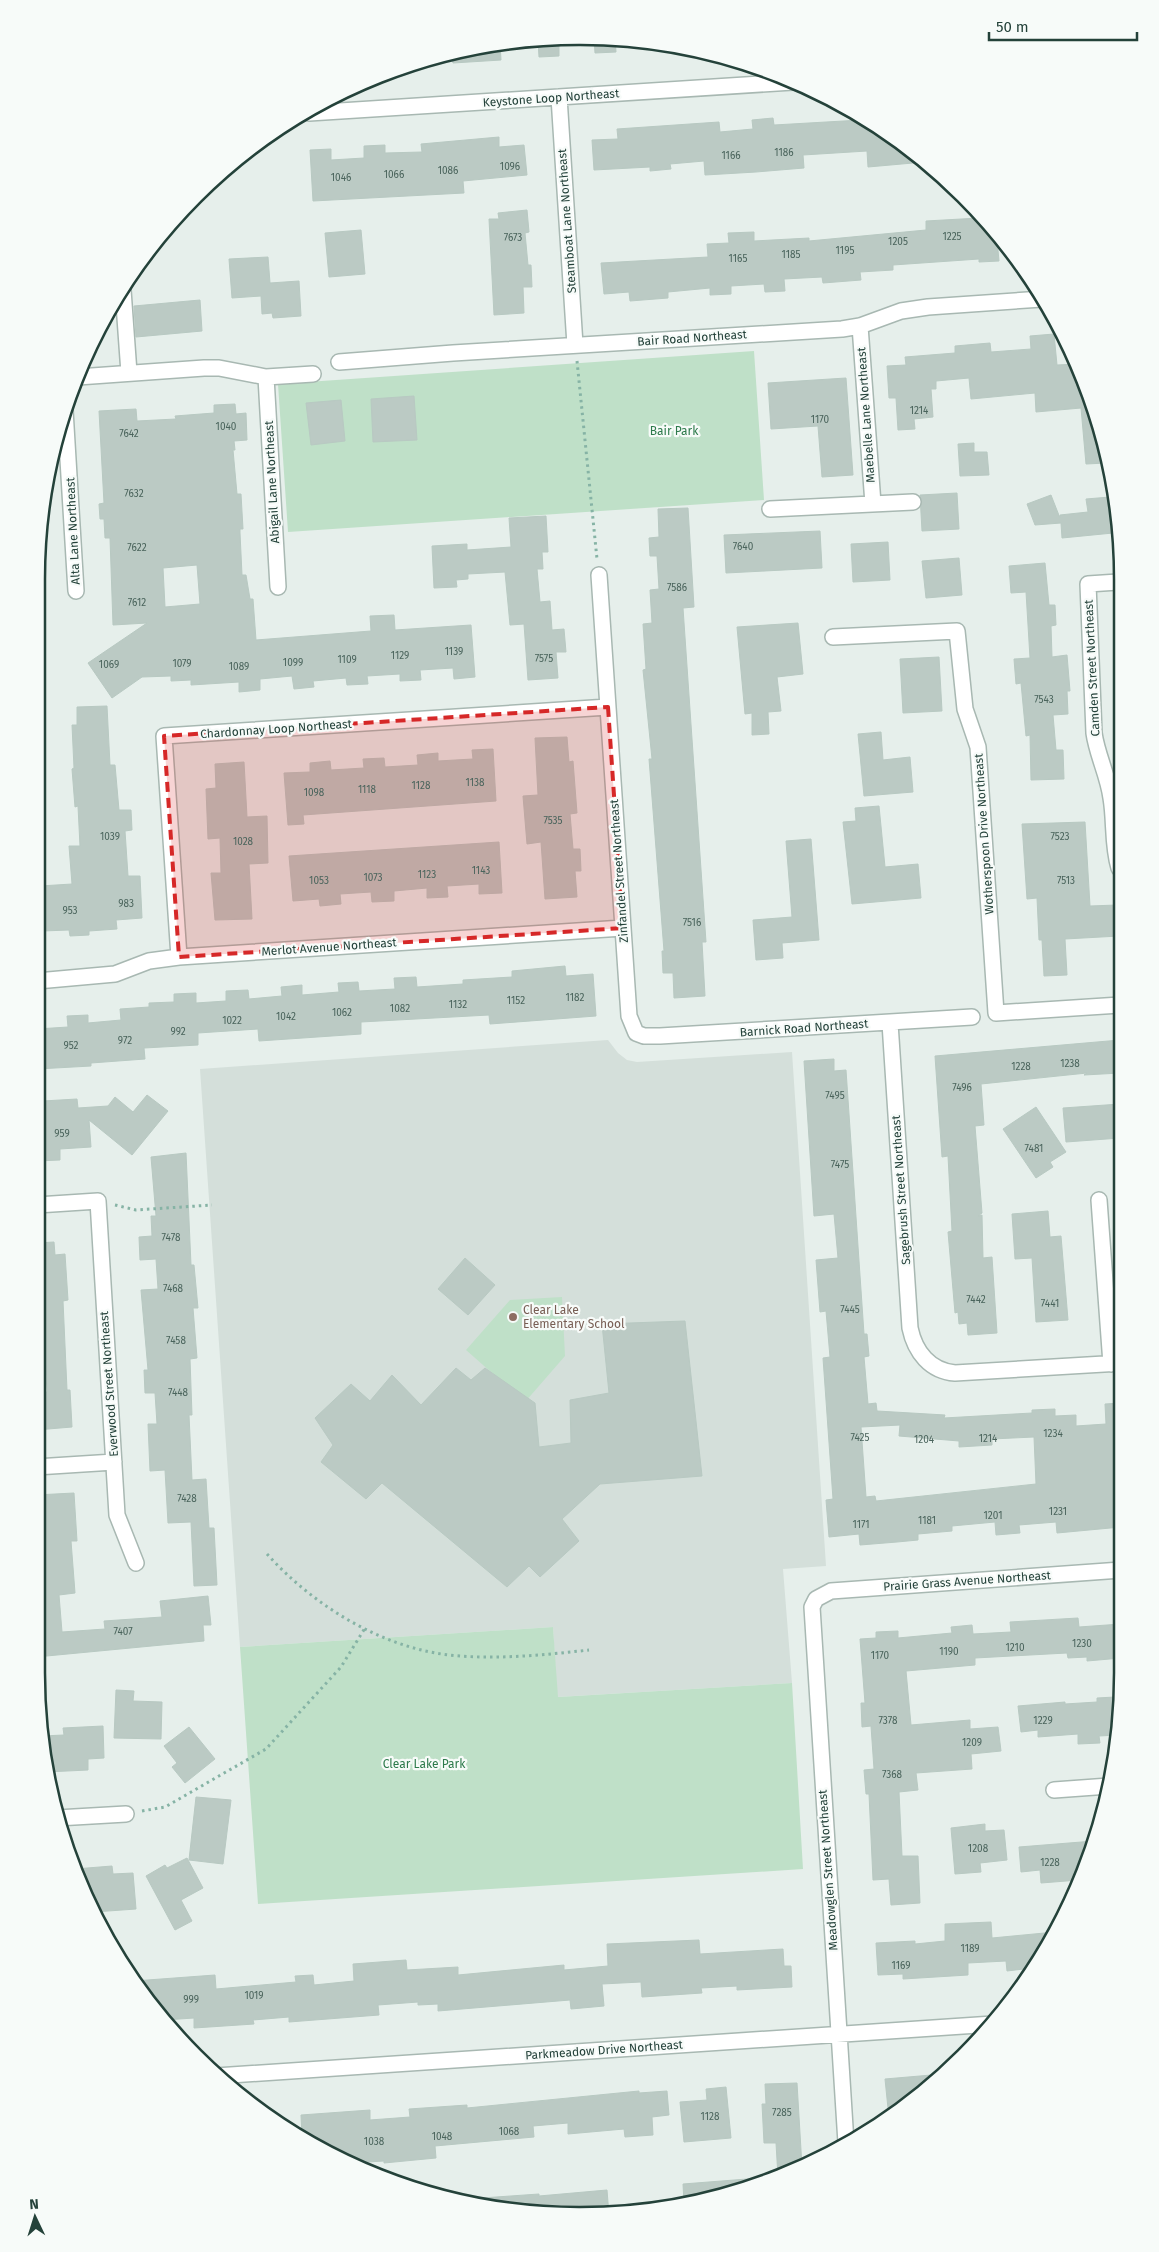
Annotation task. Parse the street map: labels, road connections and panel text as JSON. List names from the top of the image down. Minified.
{"streets":{"street":["Keystone Loop Northeast","Steamboat Lane Northeast","Bair Road Northeast","Maebelle Lane Northeast","Abigail Lane Northeast","Alta Lane Northeast","Camden Street Northeast","Chardonnay Loop Northeast","Wotherspoon Drive Northeast","Zinfandel Street Northeast","Merlot Avenue Northeast","Barnick Road Northeast","Sagebrush Street Northeast","Everwood Street Northeast","Prairie Grass Avenue Northeast","Meadowglen Street Northeast","Parkmeadow Drive Northeast"]},"crossings":[["Keystone Loop Northeast","Steamboat Lane Northeast"],["Steamboat Lane Northeast","Bair Road Northeast"],["Bair Road Northeast","Maebelle Lane Northeast"],["Chardonnay Loop Northeast","Zinfandel Street Northeast"],["Chardonnay Loop Northeast","Merlot Avenue Northeast"],["Zinfandel Street Northeast","Merlot Avenue Northeast"],["Zinfandel Street Northeast","Barnick Road Northeast"],["Barnick Road Northeast","Sagebrush Street Northeast"],["Prairie Grass Avenue Northeast","Meadowglen Street Northeast"],["Meadowglen Street Northeast","Parkmeadow Drive Northeast"]],"parks":["Bair Park","Clear Lake Park"],"places":["Clear Lake Elementary School"],"house_numbers":["1186","1166","1096","1086","1066","1046","1225","7673","1205","1195","1185","1165","1214","1170","1040","7642","7632","7640","7622","7586","7612","1139","1129","7575","1109","1099","1079","1069","1089","7543","1138","1128","1118","1098","7535","1039","7523","1028","1143","1123","1073","1053","7513","983","953","7516","1182","1152","1132","1082","1062","1042","1022","992","972","952","1238","1228","7496","7495","959","7481","7475","7478","7468","7442","7441","7445","7458","7448","1234","7425","1214","1204","7428","1231","1201","1181","1171","7407","1230","1210","1190","1170","7378","1229","1209","7368","1208","1228","1189","1169","1019","999","7285","1128","1068","1048","1038"],"scale_bar":"50 m","north":"top"}
